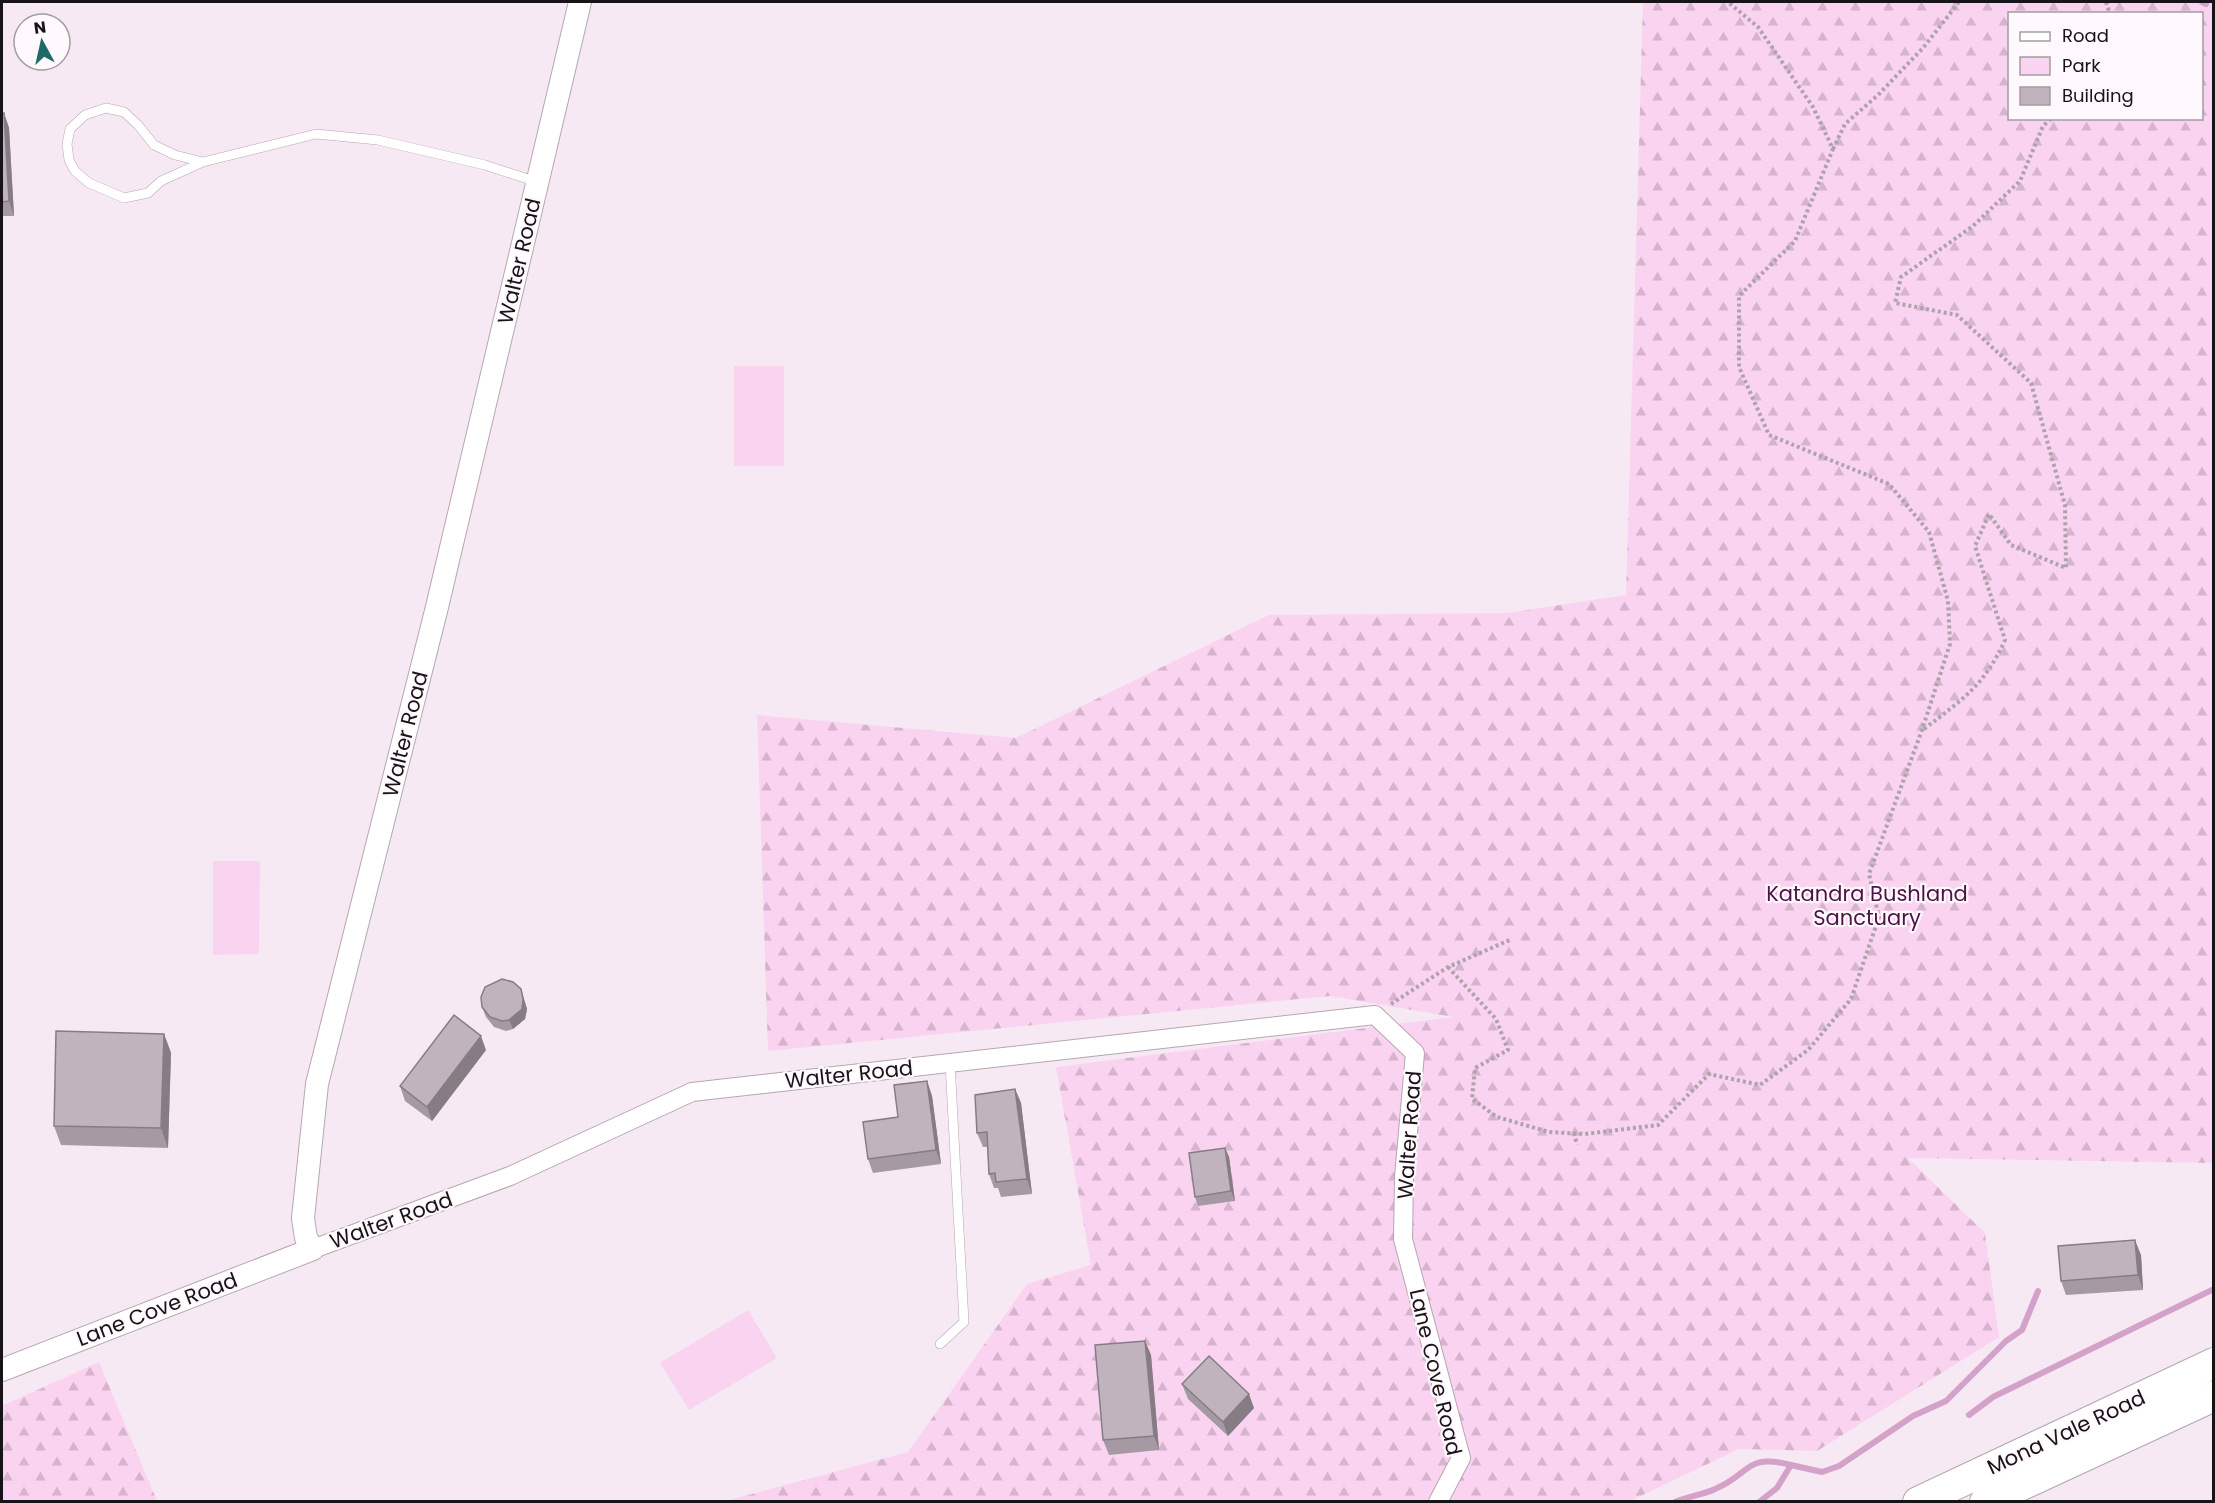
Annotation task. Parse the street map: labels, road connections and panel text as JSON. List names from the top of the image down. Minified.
{"streets":{"highway":["Mona Vale Road"],"street":["Walter Road","Lane Cove Road"]},"crossings":[["Walter Road","Lane Cove Road"]],"parks":["Katandra Bushland Sanctuary"],"legend":["Road","Park","Building"],"north":"top"}
